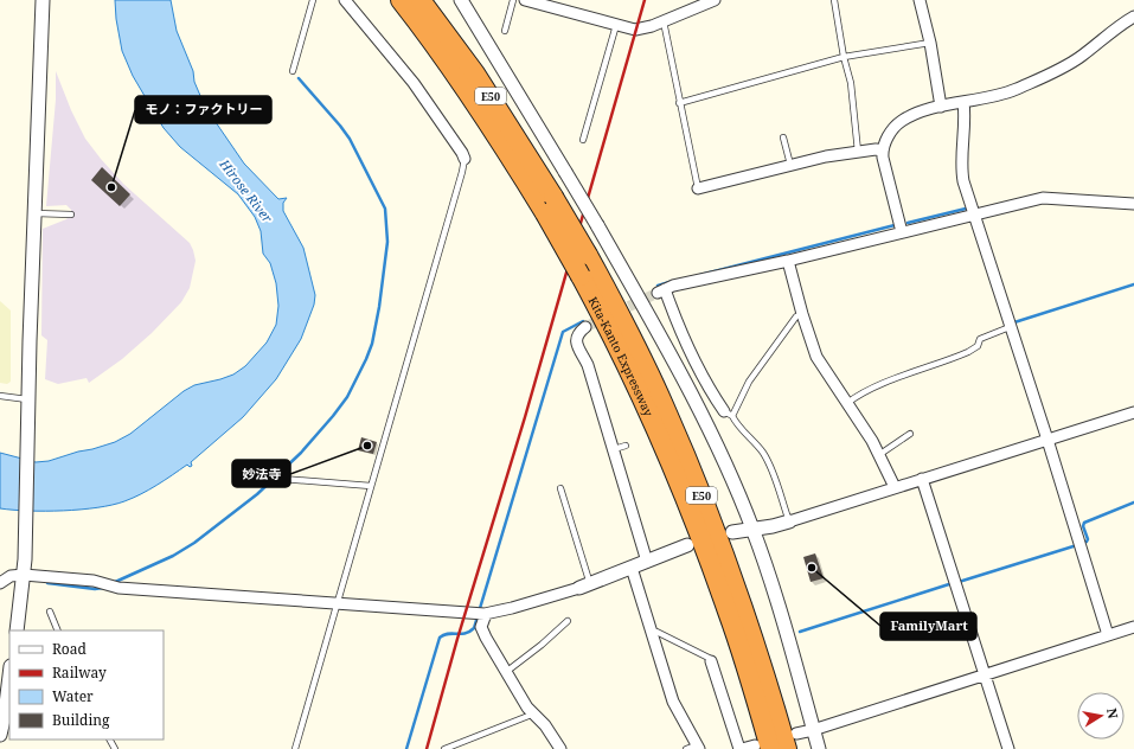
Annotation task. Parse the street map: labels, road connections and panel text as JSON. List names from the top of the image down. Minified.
{"streets":{"highway":["E50","Kita-Kanto Expressway"]},"water":["Hirose River"],"places":["モノ：ファクトリー","妙法寺","FamilyMart"],"legend":["Road","Railway","Water","Building"],"north":"right"}
